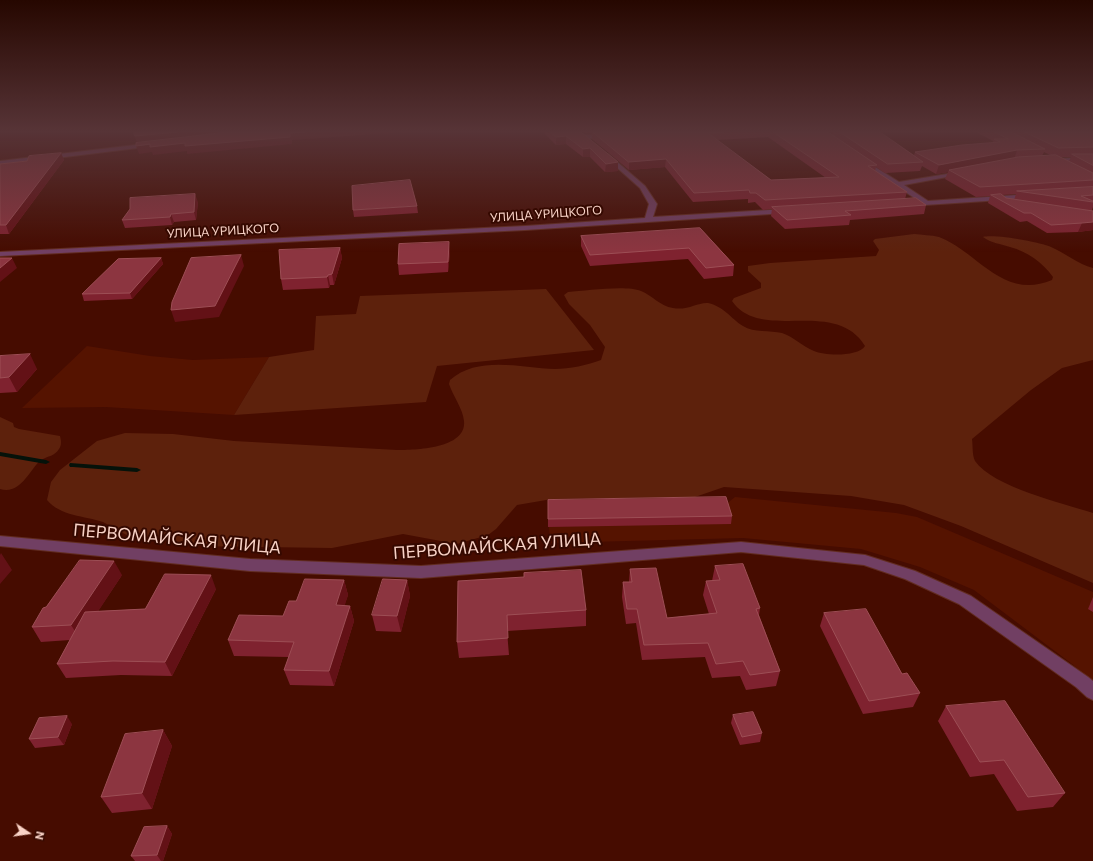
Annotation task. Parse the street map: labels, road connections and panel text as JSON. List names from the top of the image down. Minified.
{"streets":{"street":["УЛИЦА УРИЦКОГО","ПЕРВОМАЙСКАЯ УЛИЦА"]},"north":"right"}
